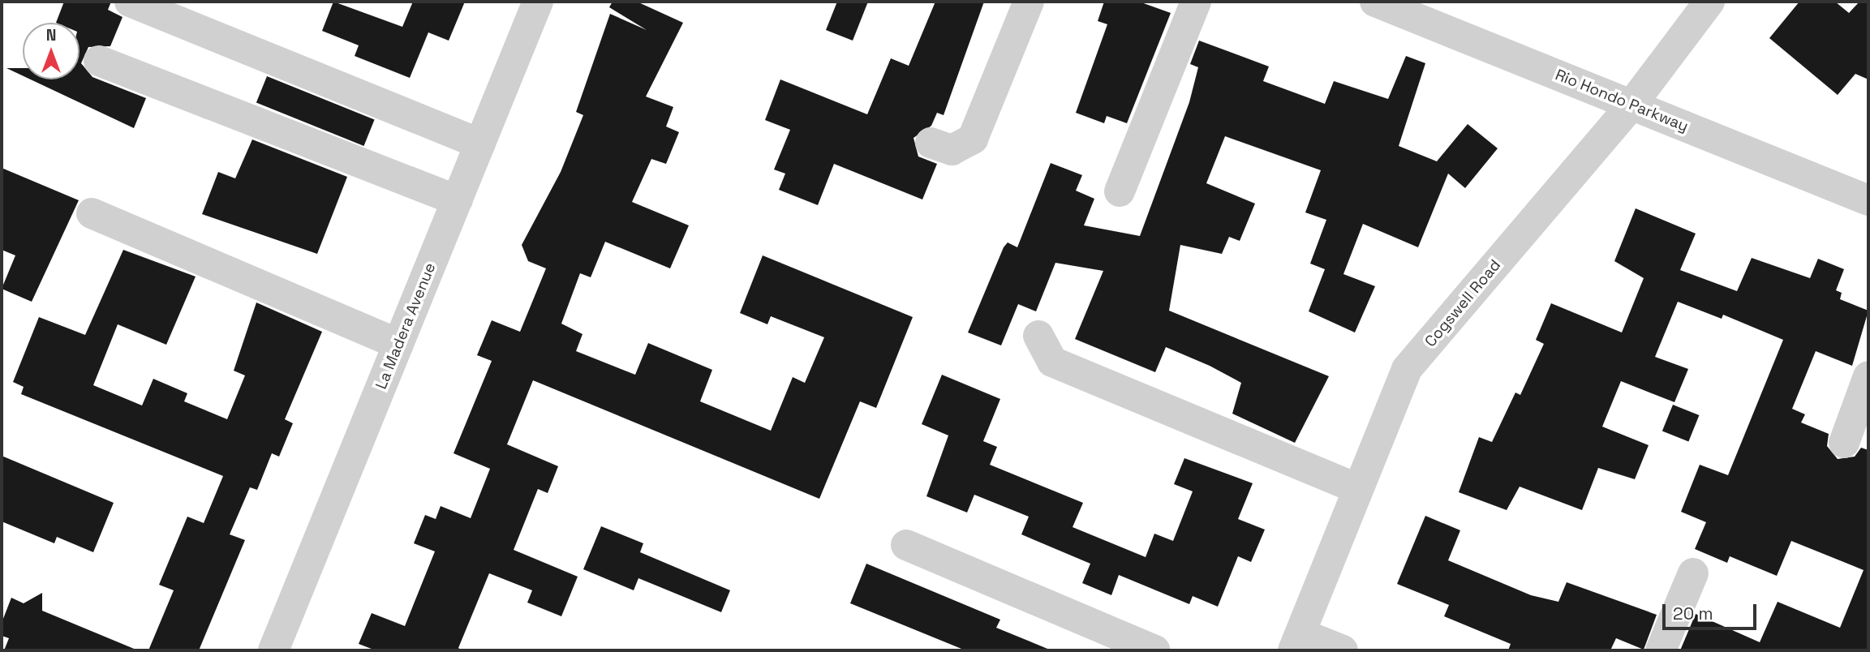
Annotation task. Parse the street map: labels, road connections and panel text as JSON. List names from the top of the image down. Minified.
{"streets":{"street":["Rio Hondo Parkway","Cogswell Road","La Madera Avenue"]},"crossings":[["Rio Hondo Parkway","Cogswell Road"]],"scale_bar":"20 m","north":"top"}
